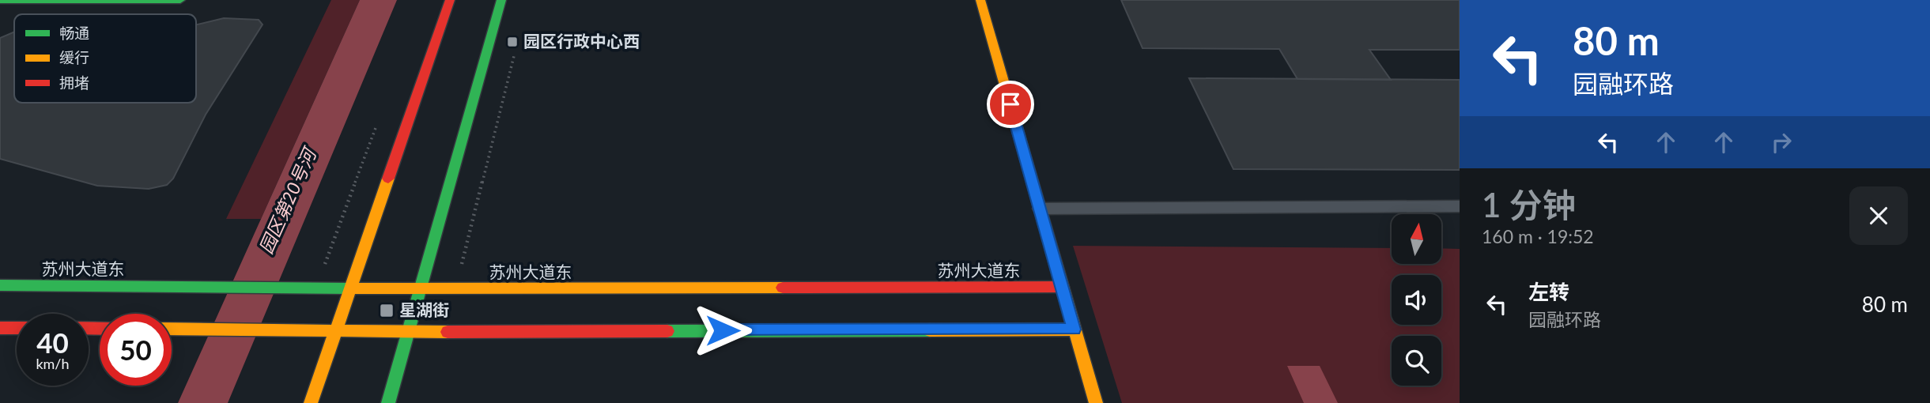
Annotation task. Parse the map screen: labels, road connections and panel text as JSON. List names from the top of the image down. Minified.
{"streets":{"main road":["苏州大道东"]},"water":["园区第20号河"],"places":{"transit":["园区行政中心西","星湖街"]},"legend":["畅通","缓行","拥堵"],"north":"top","page":{"turn":["80 m","园融环路"],"heading":["1 分钟","160 m · 19:52"],"list":[{"name":"左转","note":"园融环路","value":"80 m"}],"speed":"40 km/h","limit":"50"}}
